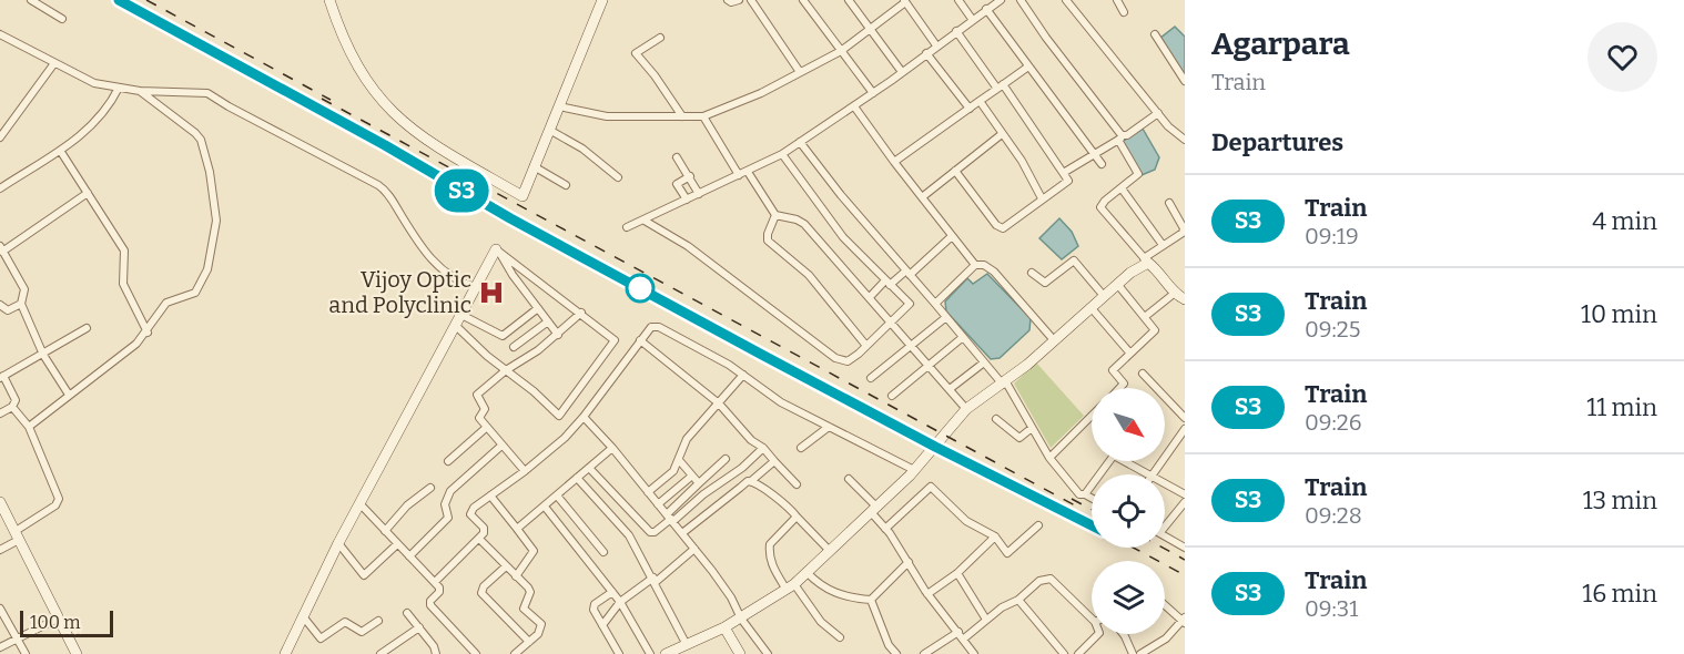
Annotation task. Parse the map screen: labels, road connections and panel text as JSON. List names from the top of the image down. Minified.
{"places":{"hospital":["Vijoy Optic and Polyclinic"]},"scale_bar":"100 m","north":"bottom right","page":{"on_map":"S3","heading":[["Agarpara","Train"],"Departures"],"list":[{"mark":"S3","name":"Train","note":"09:19","value":"4 min"},{"mark":"S3","name":"Train","note":"09:25","value":"10 min"},{"mark":"S3","name":"Train","note":"09:26","value":"11 min"},{"mark":"S3","name":"Train","note":"09:28","value":"13 min"},{"mark":"S3","name":"Train","note":"09:31","value":"16 min"}],"scale":"100 m"}}
